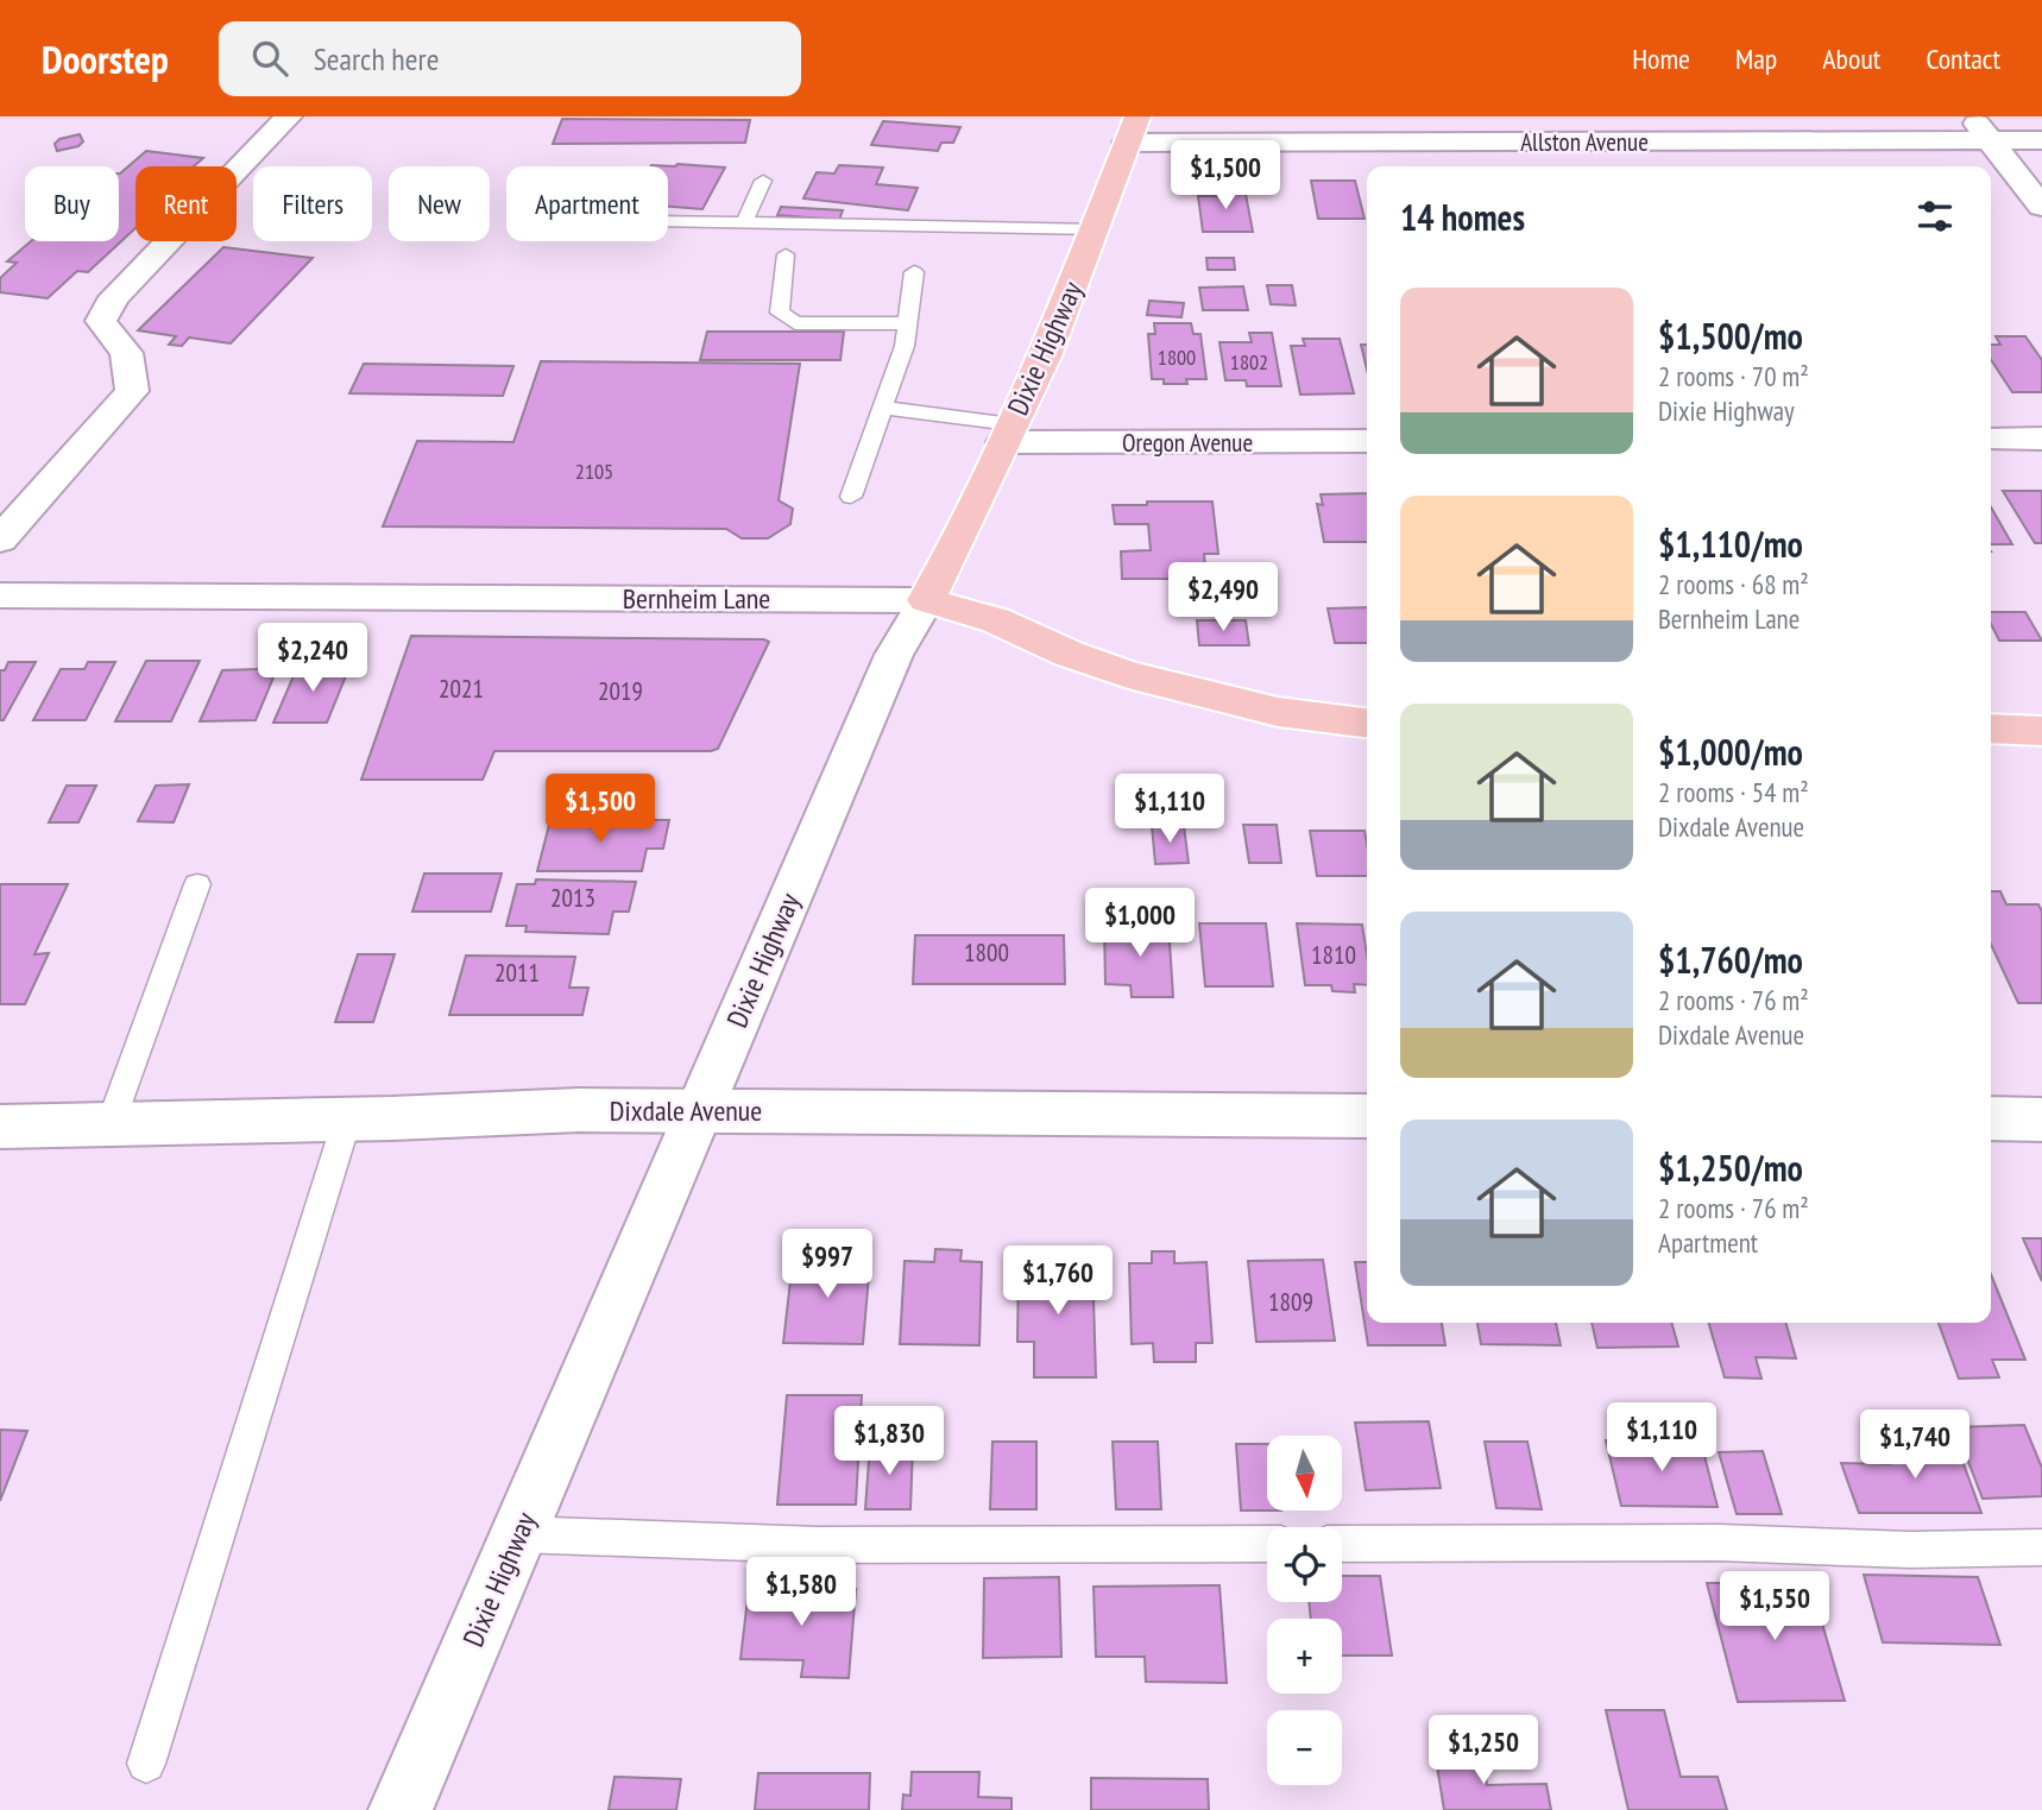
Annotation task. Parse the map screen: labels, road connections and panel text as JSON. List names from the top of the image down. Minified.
{"streets":{"main road":["Dixie Highway","Bernheim Lane"],"street":["Allston Avenue","Oregon Avenue","Dixdale Avenue"]},"crossings":[["Allston Avenue","Dixie Highway"],["Dixie Highway","Oregon Avenue"],["Dixie Highway","Bernheim Lane"],["Dixie Highway","Dixdale Avenue"]],"house_numbers":["1800","1802","2105","2021","2019","2013","1800","1810","2011","1809"],"north":"bottom","page":{"header":"Doorstep","search":"Search here","nav":["Home","Map","About","Contact"],"price":["$1,500","$2,490","$2,240","$1,500","$1,110","$1,000","$997","$1,760","$1,110","$1,830","$1,740","$1,580","$1,550","$1,250"],"chip":["Buy","Rent","Filters","New","Apartment"],"heading":"14 homes","list":[{"name":"$1,500/mo","note":"2 rooms · 70 m² · Dixie Highway"},{"name":"$1,110/mo","note":"2 rooms · 68 m² · Bernheim Lane"},{"name":"$1,000/mo","note":"2 rooms · 54 m² · Dixdale Avenue"},{"name":"$1,760/mo","note":"2 rooms · 76 m² · Dixdale Avenue"},{"name":"$1,250/mo","note":"2 rooms · 76 m² · Apartment"}],"map_buttons":["+","−"]}}
